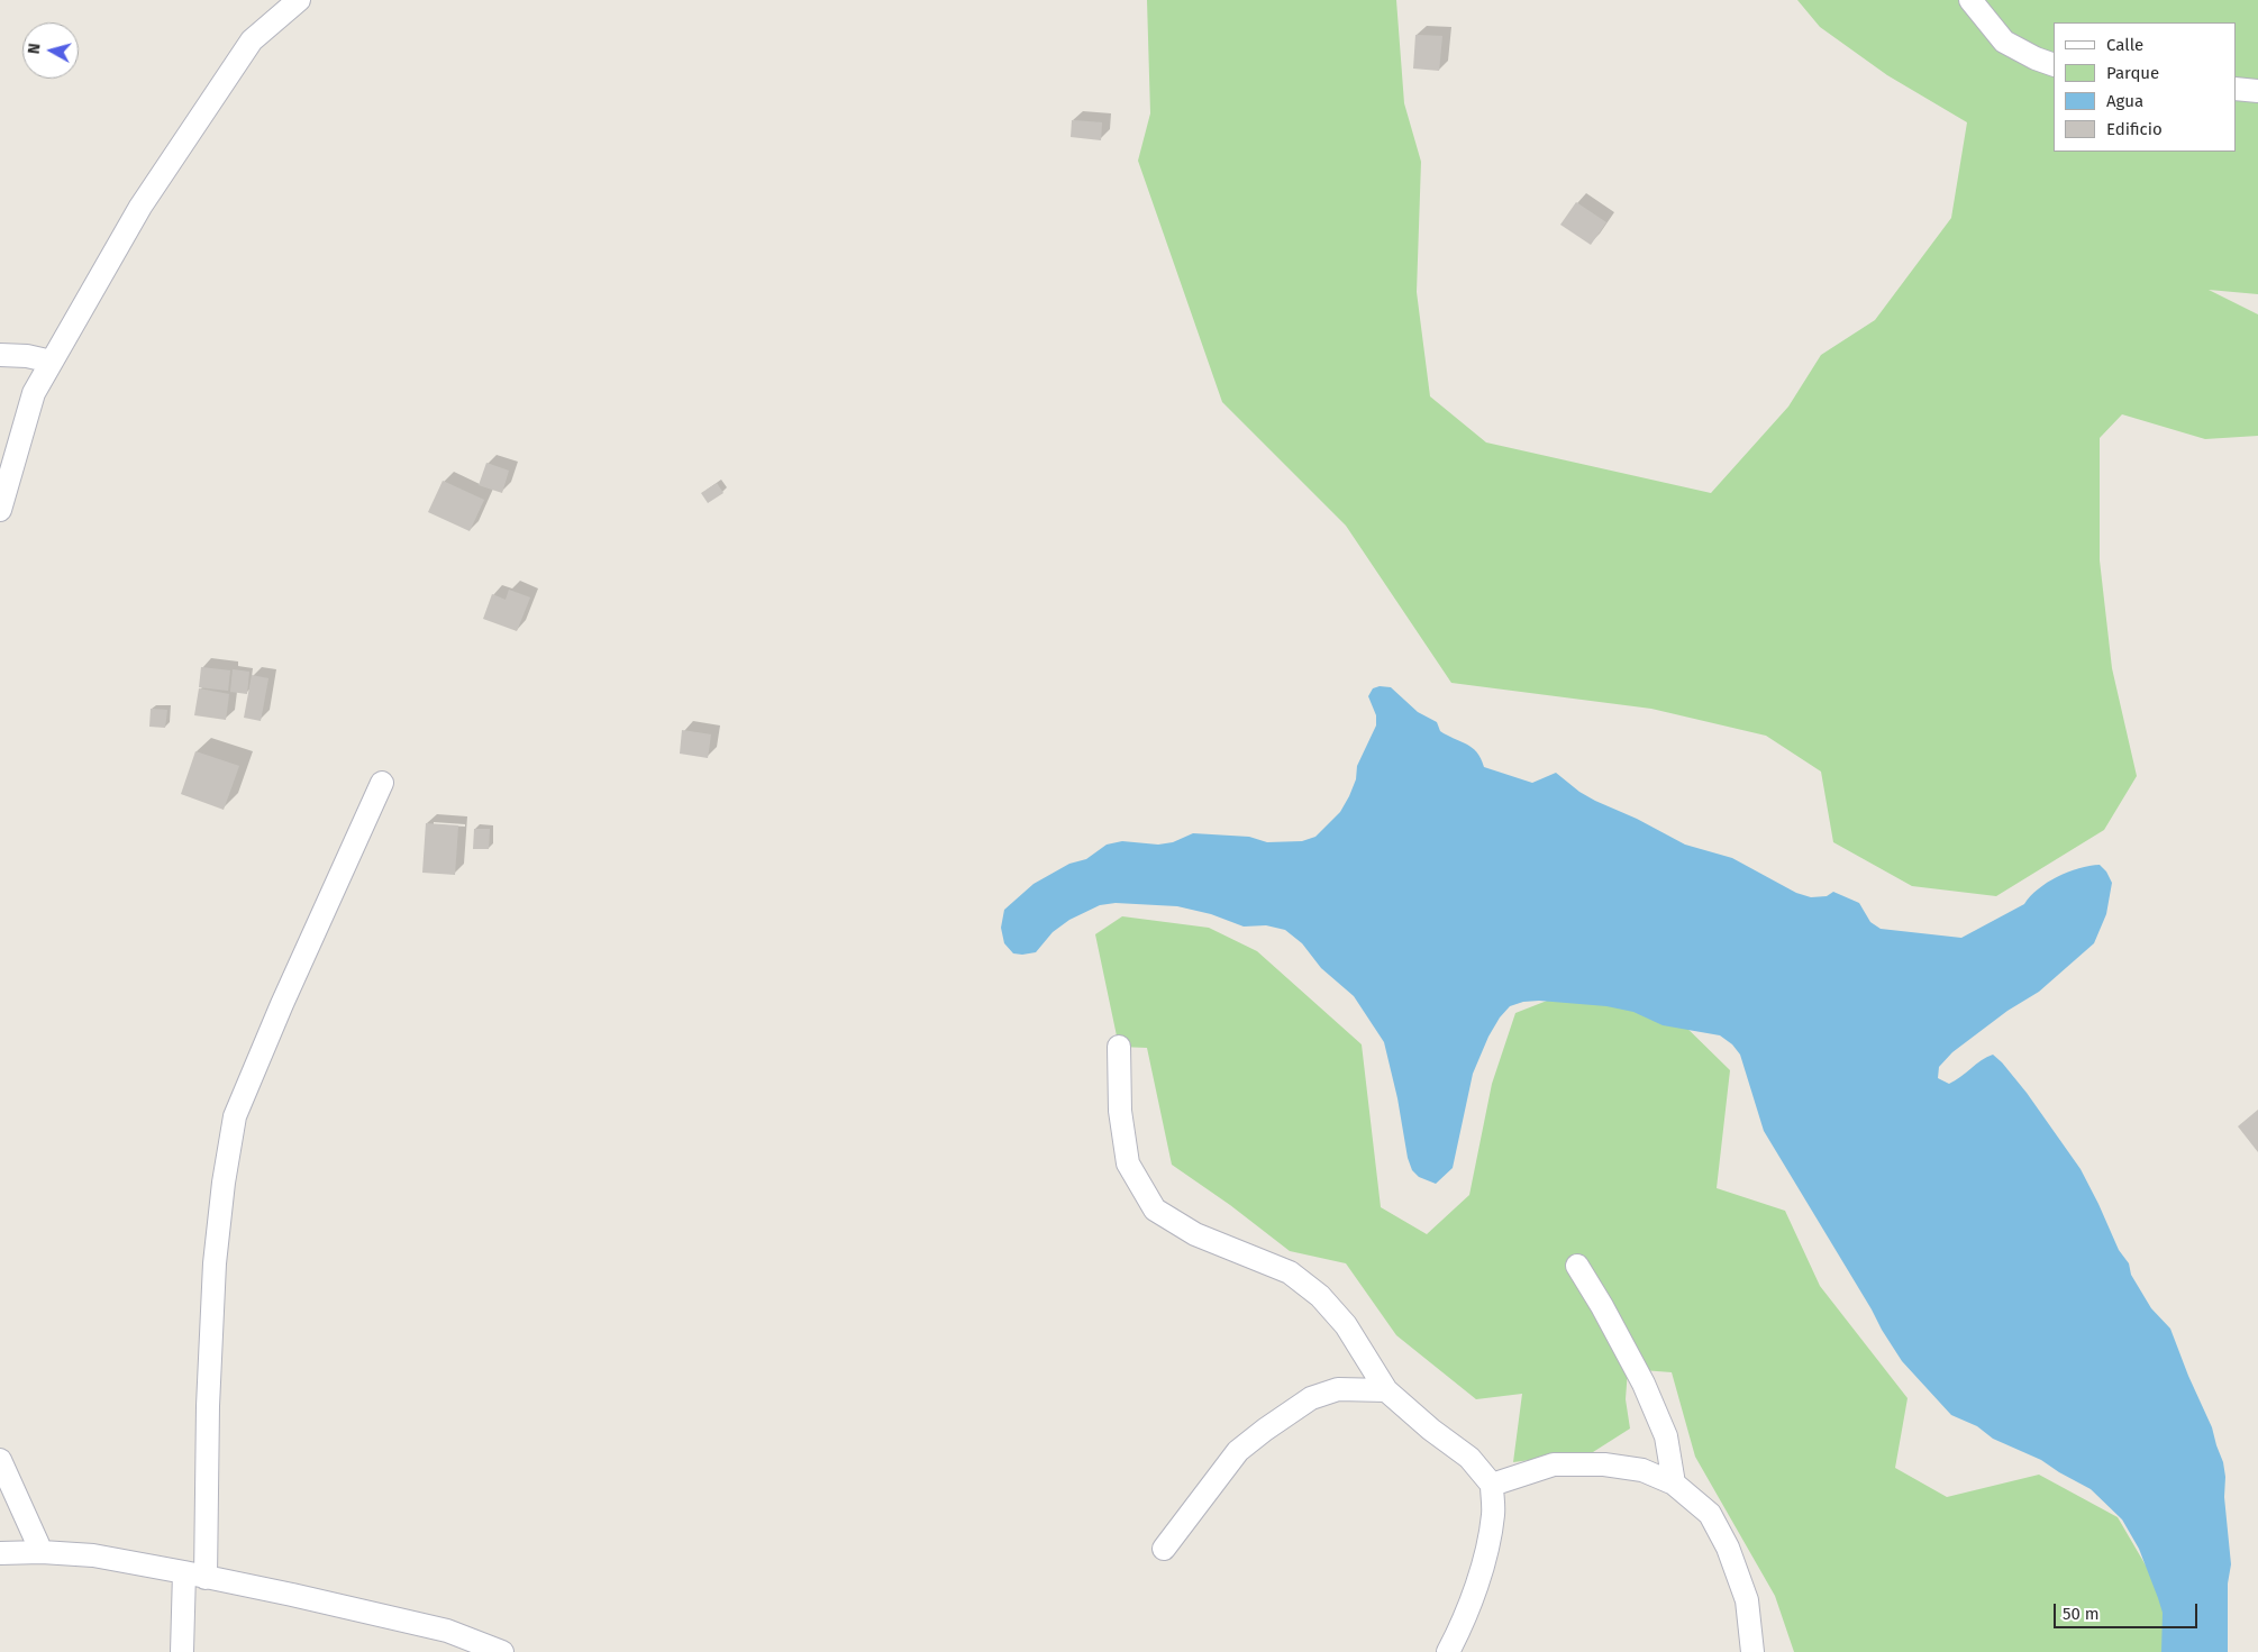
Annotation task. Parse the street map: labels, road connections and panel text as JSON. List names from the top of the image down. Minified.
{"legend":["Calle","Parque","Agua","Edificio"],"scale_bar":"50 m","north":"left"}
